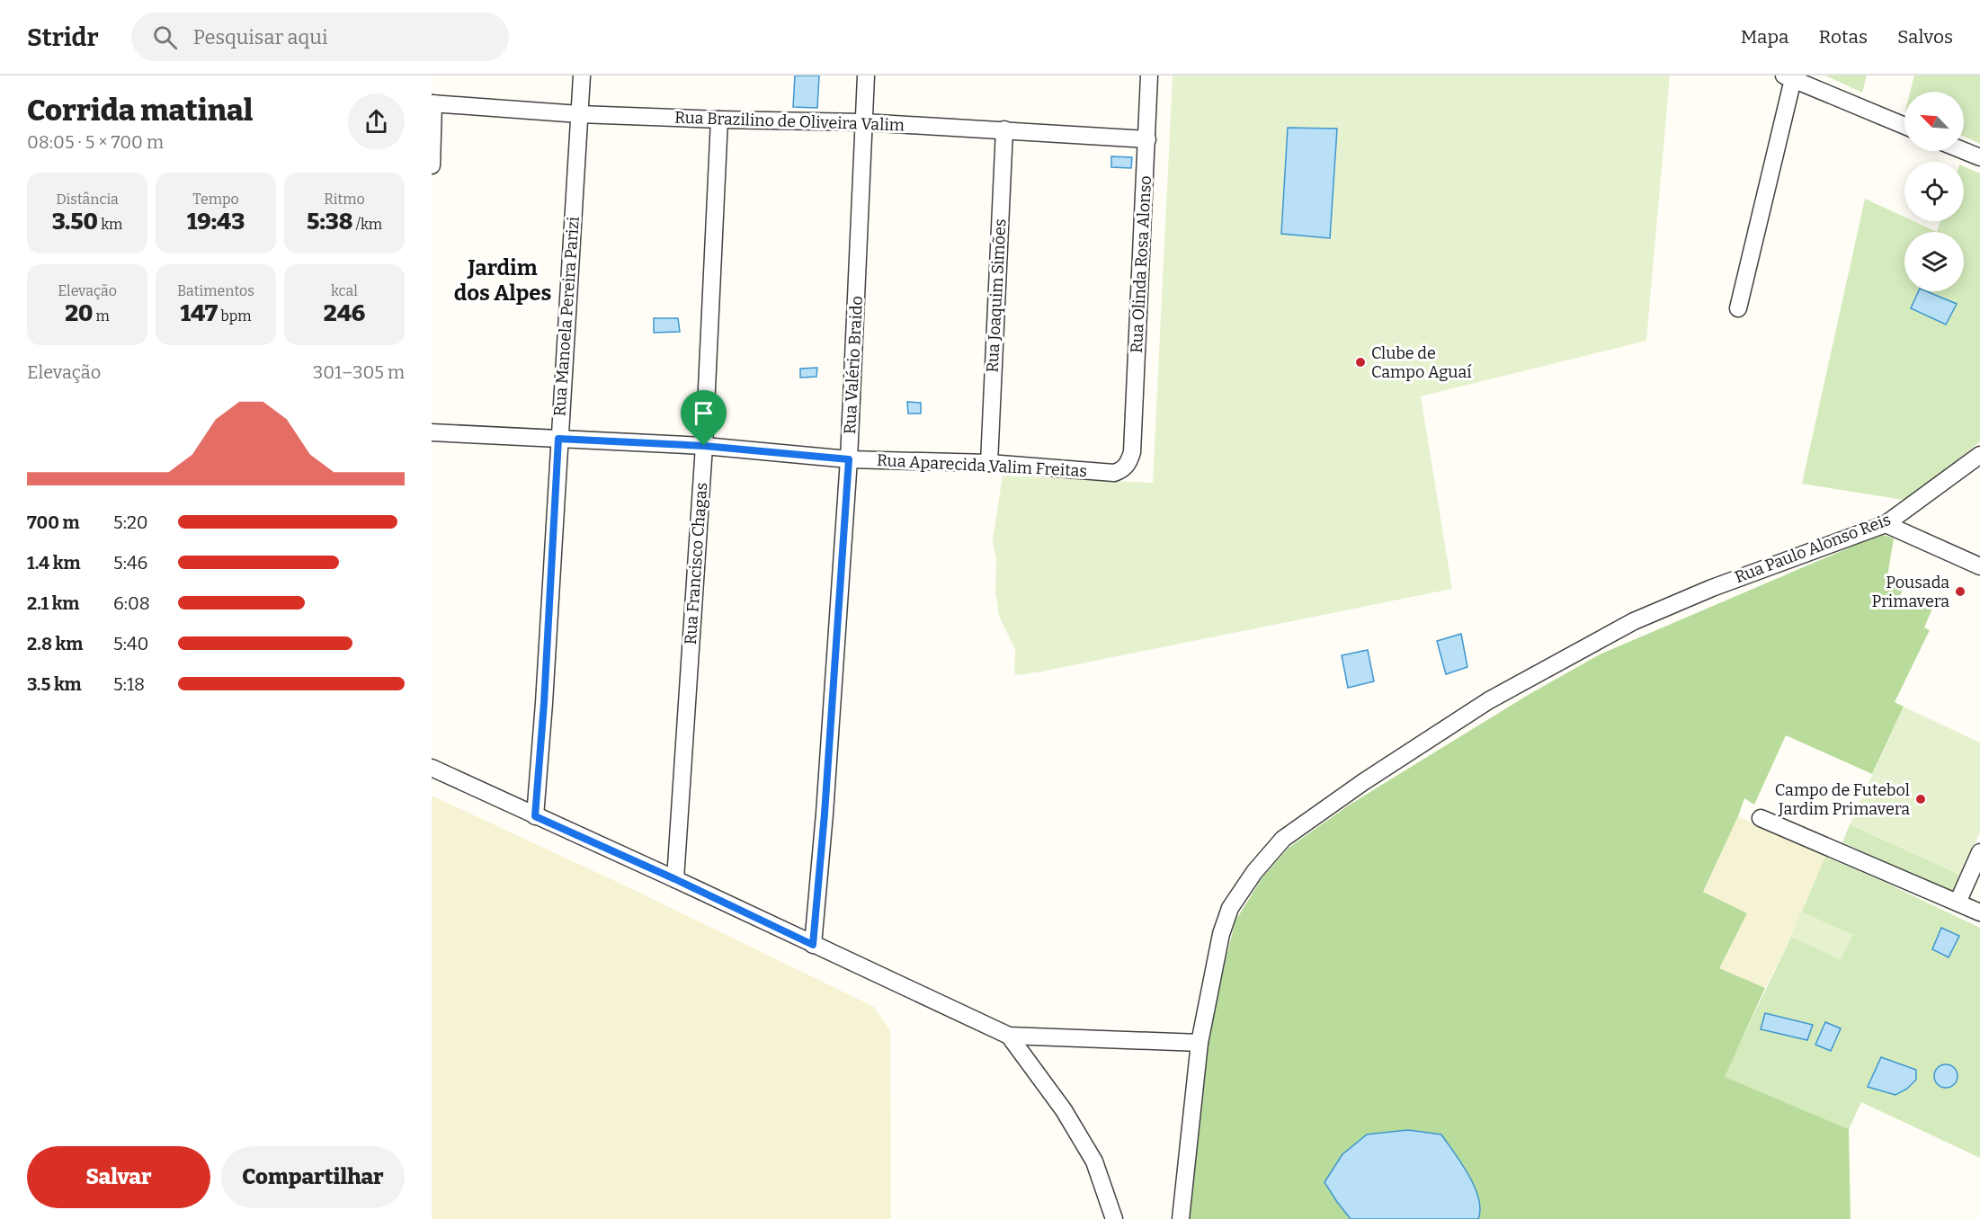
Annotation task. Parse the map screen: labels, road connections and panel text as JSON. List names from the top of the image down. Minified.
{"streets":{"street":["Rua Brazilino de Oliveira Valim","Rua Olinda Rosa Alonso","Rua Joaquim Simões","Rua Manoela Pereira Parizi","Rua Valério Braido","Rua Aparecida Valim Freitas","Rua Paulo Alonso Reis","Rua Francisco Chagas"]},"crossings":[["Rua Brazilino de Oliveira Valim","Rua Olinda Rosa Alonso"],["Rua Brazilino de Oliveira Valim","Rua Joaquim Simões"],["Rua Brazilino de Oliveira Valim","Rua Manoela Pereira Parizi"],["Rua Brazilino de Oliveira Valim","Rua Valério Braido"],["Rua Brazilino de Oliveira Valim","Rua Francisco Chagas"],["Rua Olinda Rosa Alonso","Rua Aparecida Valim Freitas"],["Rua Joaquim Simões","Rua Aparecida Valim Freitas"],["Rua Manoela Pereira Parizi","Rua Aparecida Valim Freitas"],["Rua Valério Braido","Rua Aparecida Valim Freitas"],["Rua Aparecida Valim Freitas","Rua Francisco Chagas"]],"districts":["Jardim dos Alpes"],"places":["Clube de Campo Aguaí","Pousada Primavera","Campo de Futebol Jardim Primavera"],"north":"top left","page":{"header":"Stridr","search":"Pesquisar aqui","nav":["Mapa","Rotas","Salvos"],"heading":["Corrida matinal","08:05 · 5 × 700 m"],"stats":[["Distância","3.50 km"],["Tempo","19:43"],["Ritmo","5:38 /km"],["Elevação","20 m"],["Batimentos","147 bpm"],["kcal","246"]],"chart":["Elevação","301–305 m"],"list":[{"name":"700 m","note":"5:20"},{"name":"1.4 km","note":"5:46"},{"name":"2.1 km","note":"6:08"},{"name":"2.8 km","note":"5:40"},{"name":"3.5 km","note":"5:18"}],"buttons":["Salvar","Compartilhar"]}}
